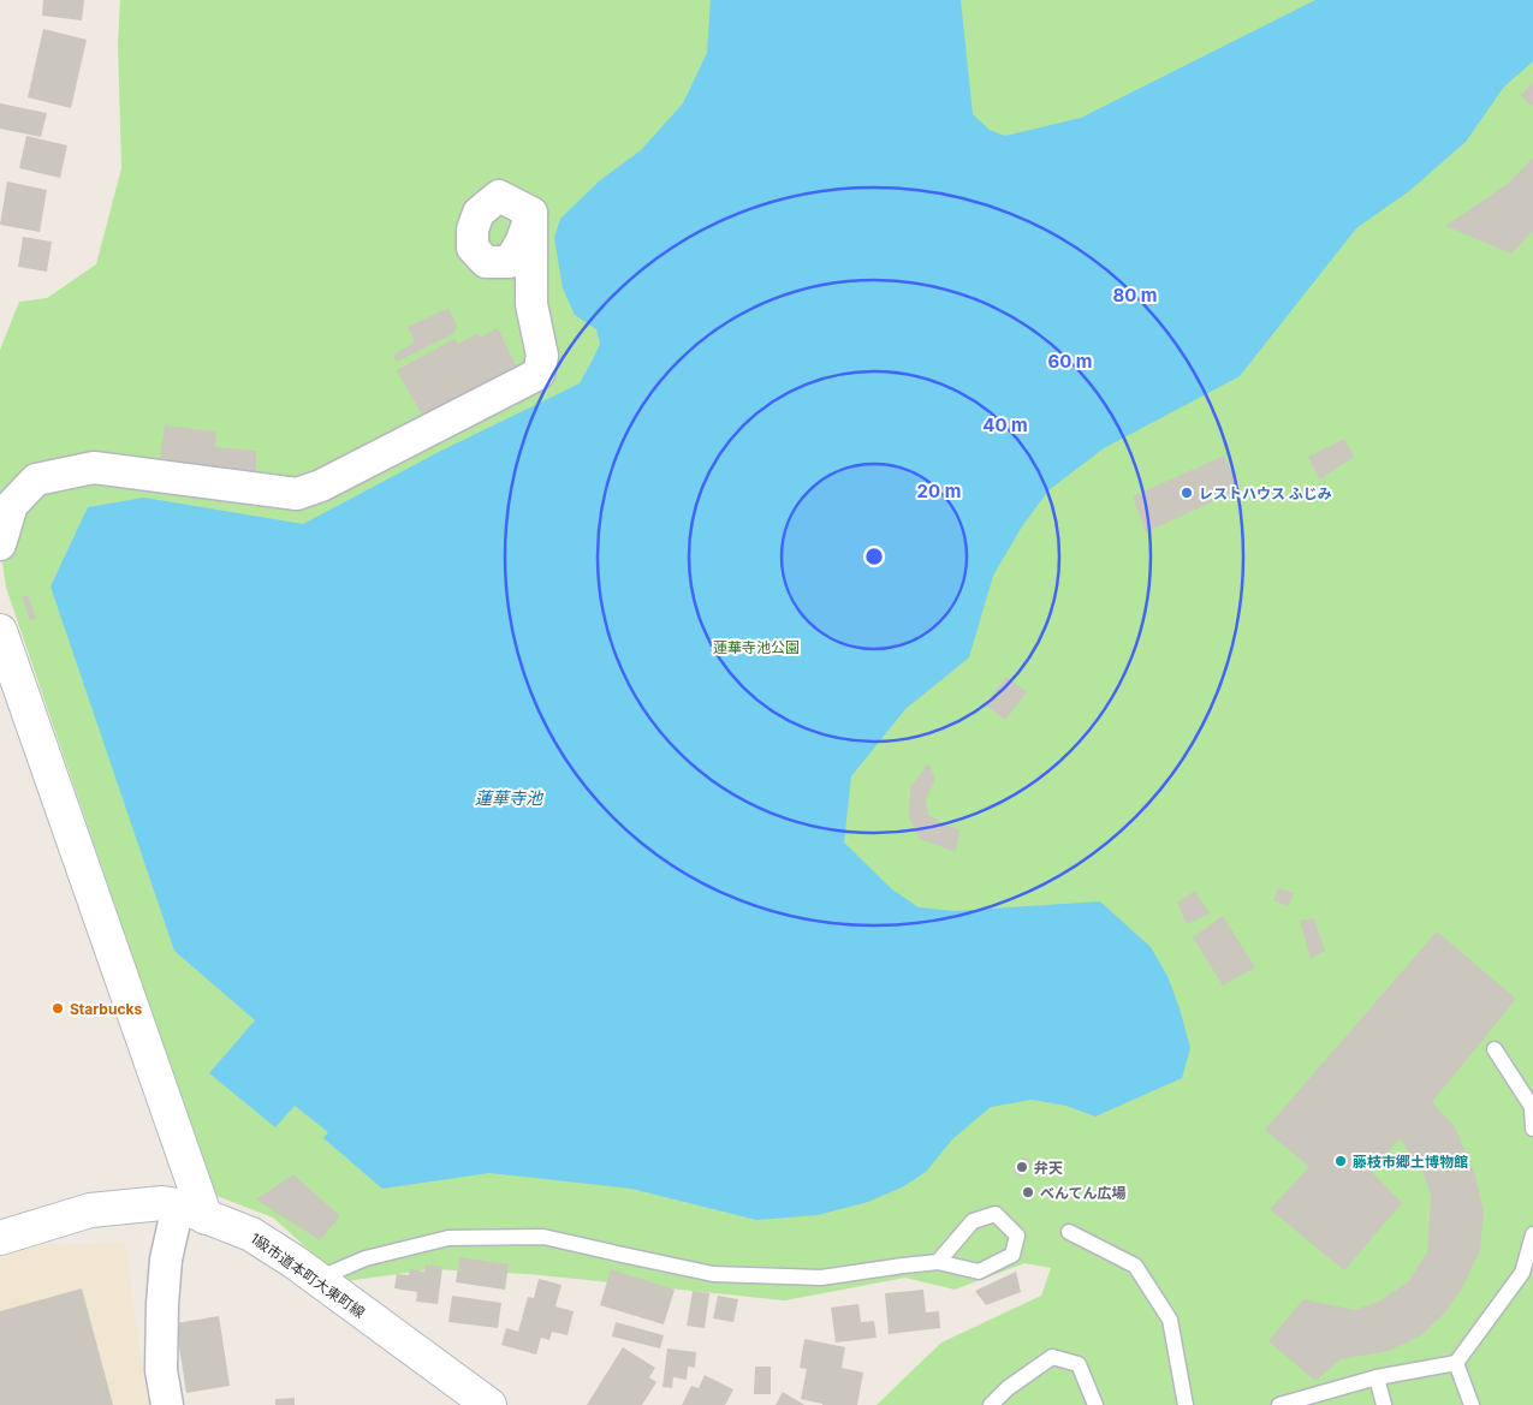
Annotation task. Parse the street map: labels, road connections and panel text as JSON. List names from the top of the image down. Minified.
{"streets":{"street":["1級市道本町大東町線"]},"water":["蓮華寺池"],"parks":["蓮華寺池公園"],"places":["レストハウス ふじみ","Starbucks","藤枝市郷土博物館","弁天","べんてん広場"],"rings":["80 m","60 m","40 m","20 m"]}
